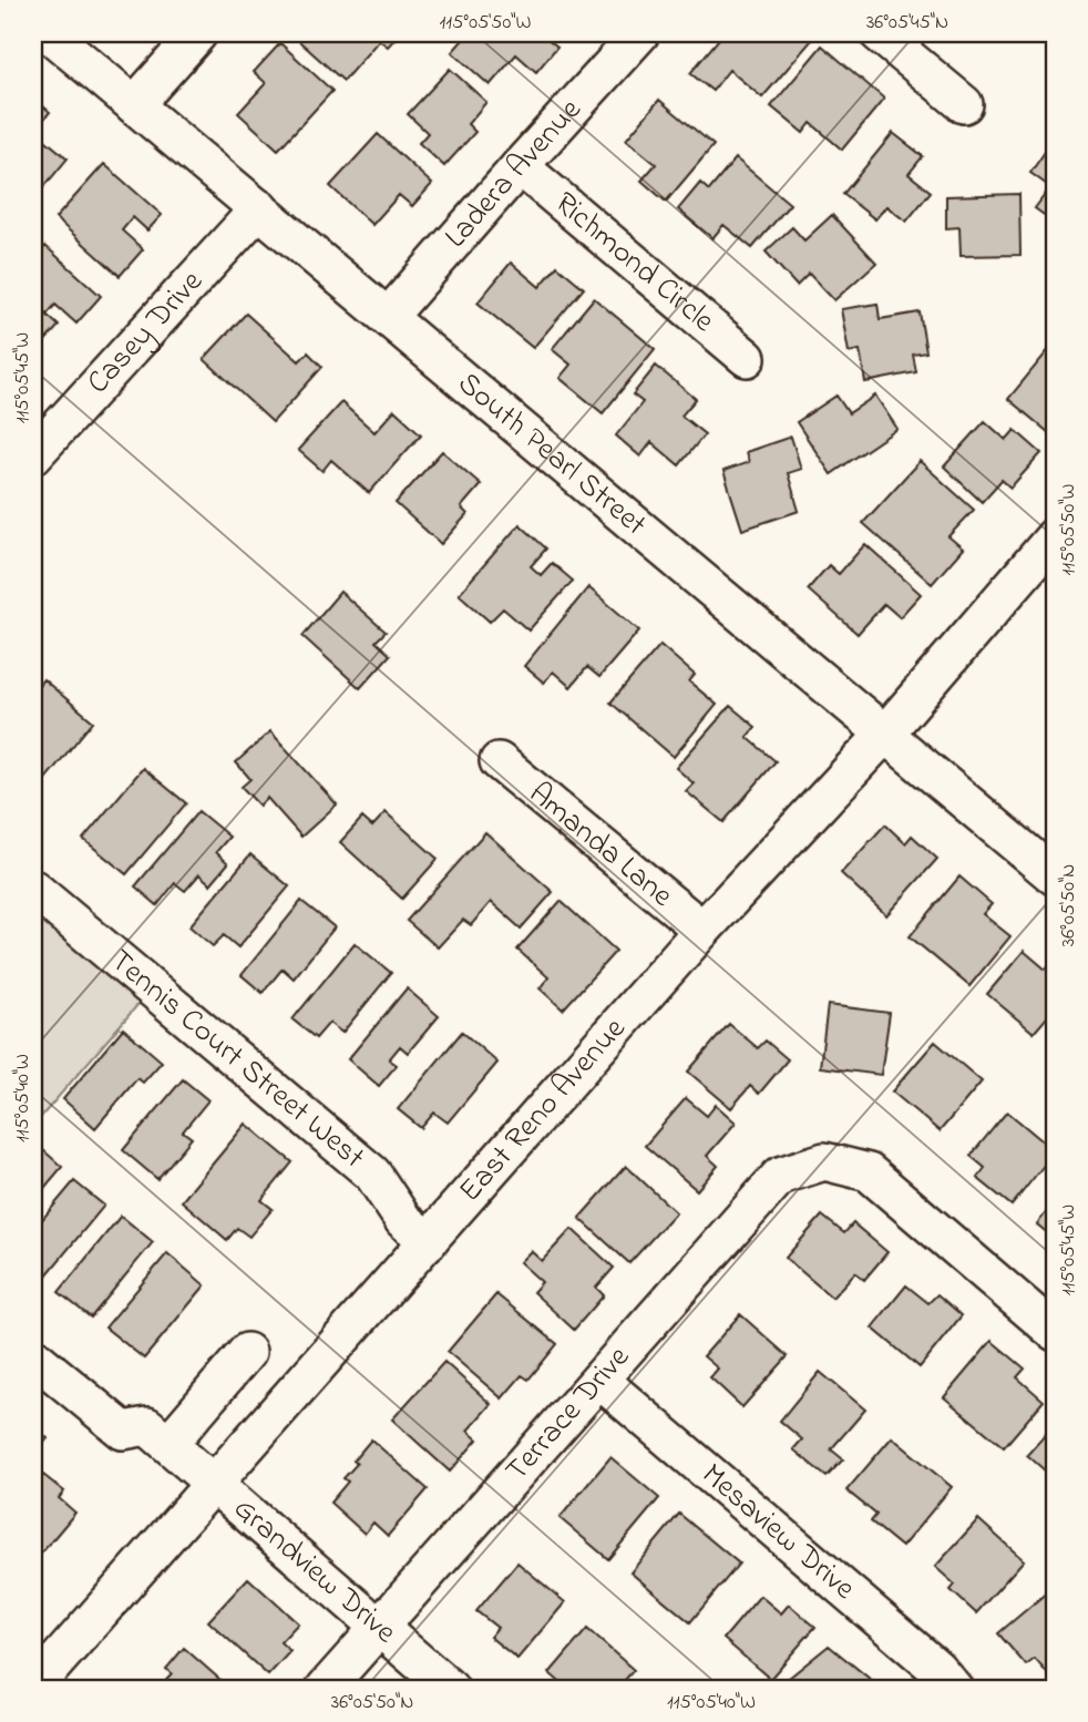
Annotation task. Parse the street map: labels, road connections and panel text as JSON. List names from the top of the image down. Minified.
{"streets":{"street":["Ladera Avenue","Richmond Circle","Casey Drive","South Pearl Street","Amanda Lane","Tennis Court Street West","East Reno Avenue","Terrace Drive","Mesaview Drive","Grandview Drive"]},"crossings":[["Ladera Avenue","Richmond Circle"],["Ladera Avenue","South Pearl Street"],["Casey Drive","South Pearl Street"],["South Pearl Street","East Reno Avenue"],["Amanda Lane","East Reno Avenue"],["Tennis Court Street West","East Reno Avenue"],["East Reno Avenue","Grandview Drive"],["Terrace Drive","Mesaview Drive"],["Terrace Drive","Grandview Drive"]],"coordinates":["115°05'50\"W","36°05'45\"N","115°05'45\"W","36°05'50\"N","115°05'40\"W"]}
